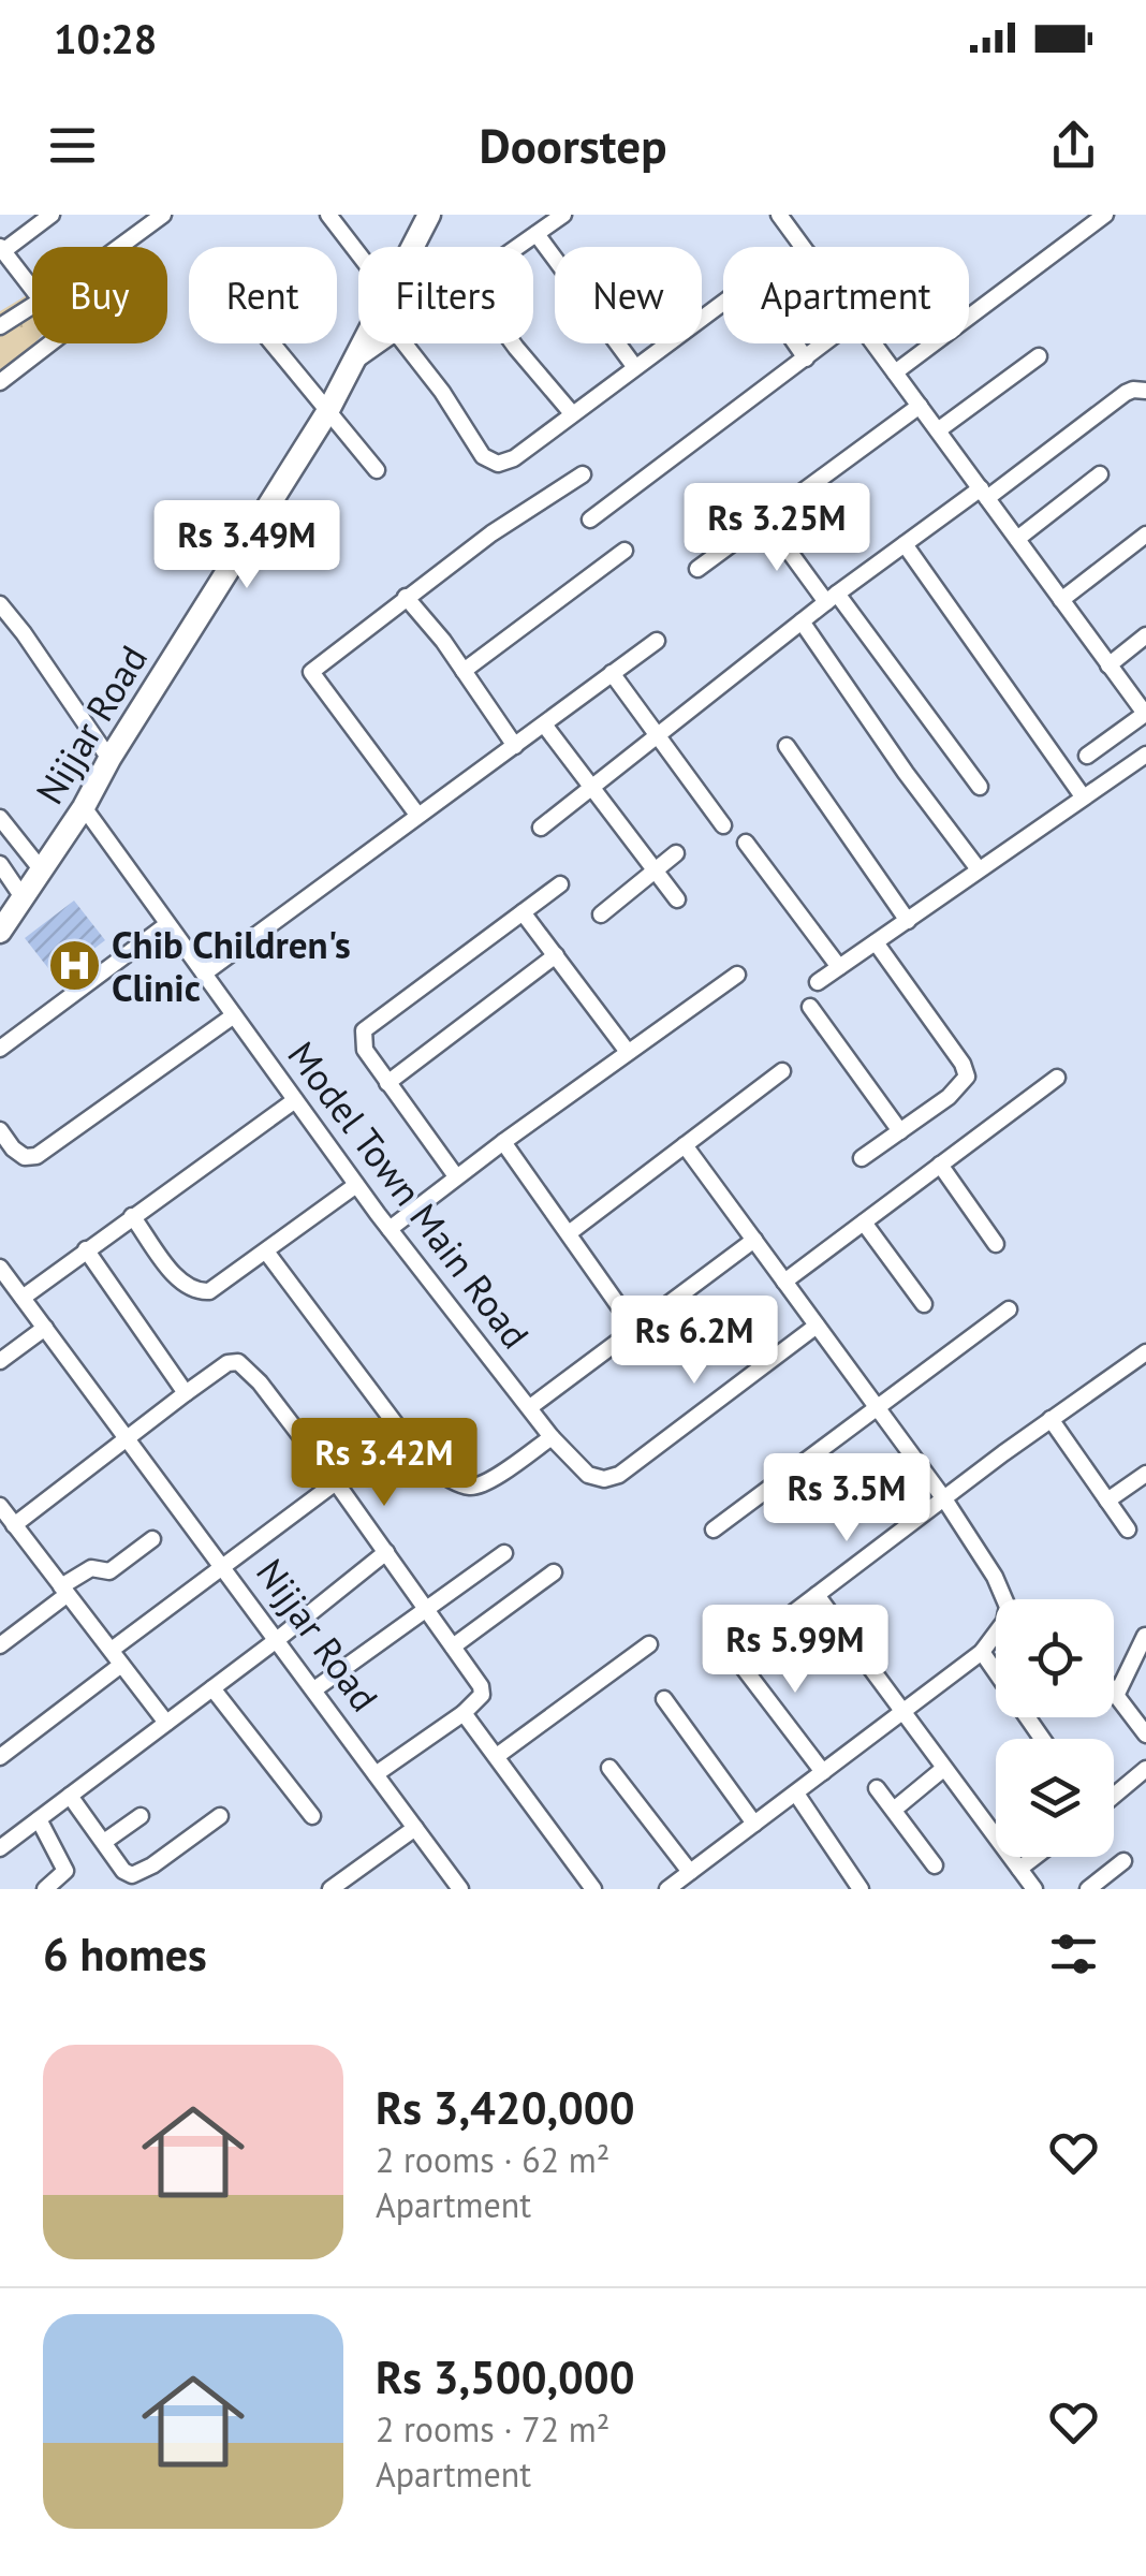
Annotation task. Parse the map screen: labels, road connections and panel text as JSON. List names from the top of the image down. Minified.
{"streets":{"street":["Nijjar Road","Model Town Main Road"]},"crossings":[["Nijjar Road","Model Town Main Road"]],"places":{"hospital":["Chib Children's Clinic"]},"page":{"status":"10:28","header":"Doorstep","chip":["Buy","Rent","Filters","New","Apartment"],"price":["Rs 3.25M","Rs 3.49M","Rs 6.2M","Rs 3.42M","Rs 3.5M","Rs 5.99M"],"heading":"6 homes","list":[{"name":"Rs 3,420,000","note":"2 rooms · 62 m² · Apartment"},{"name":"Rs 3,500,000","note":"2 rooms · 72 m² · Apartment"}]}}
